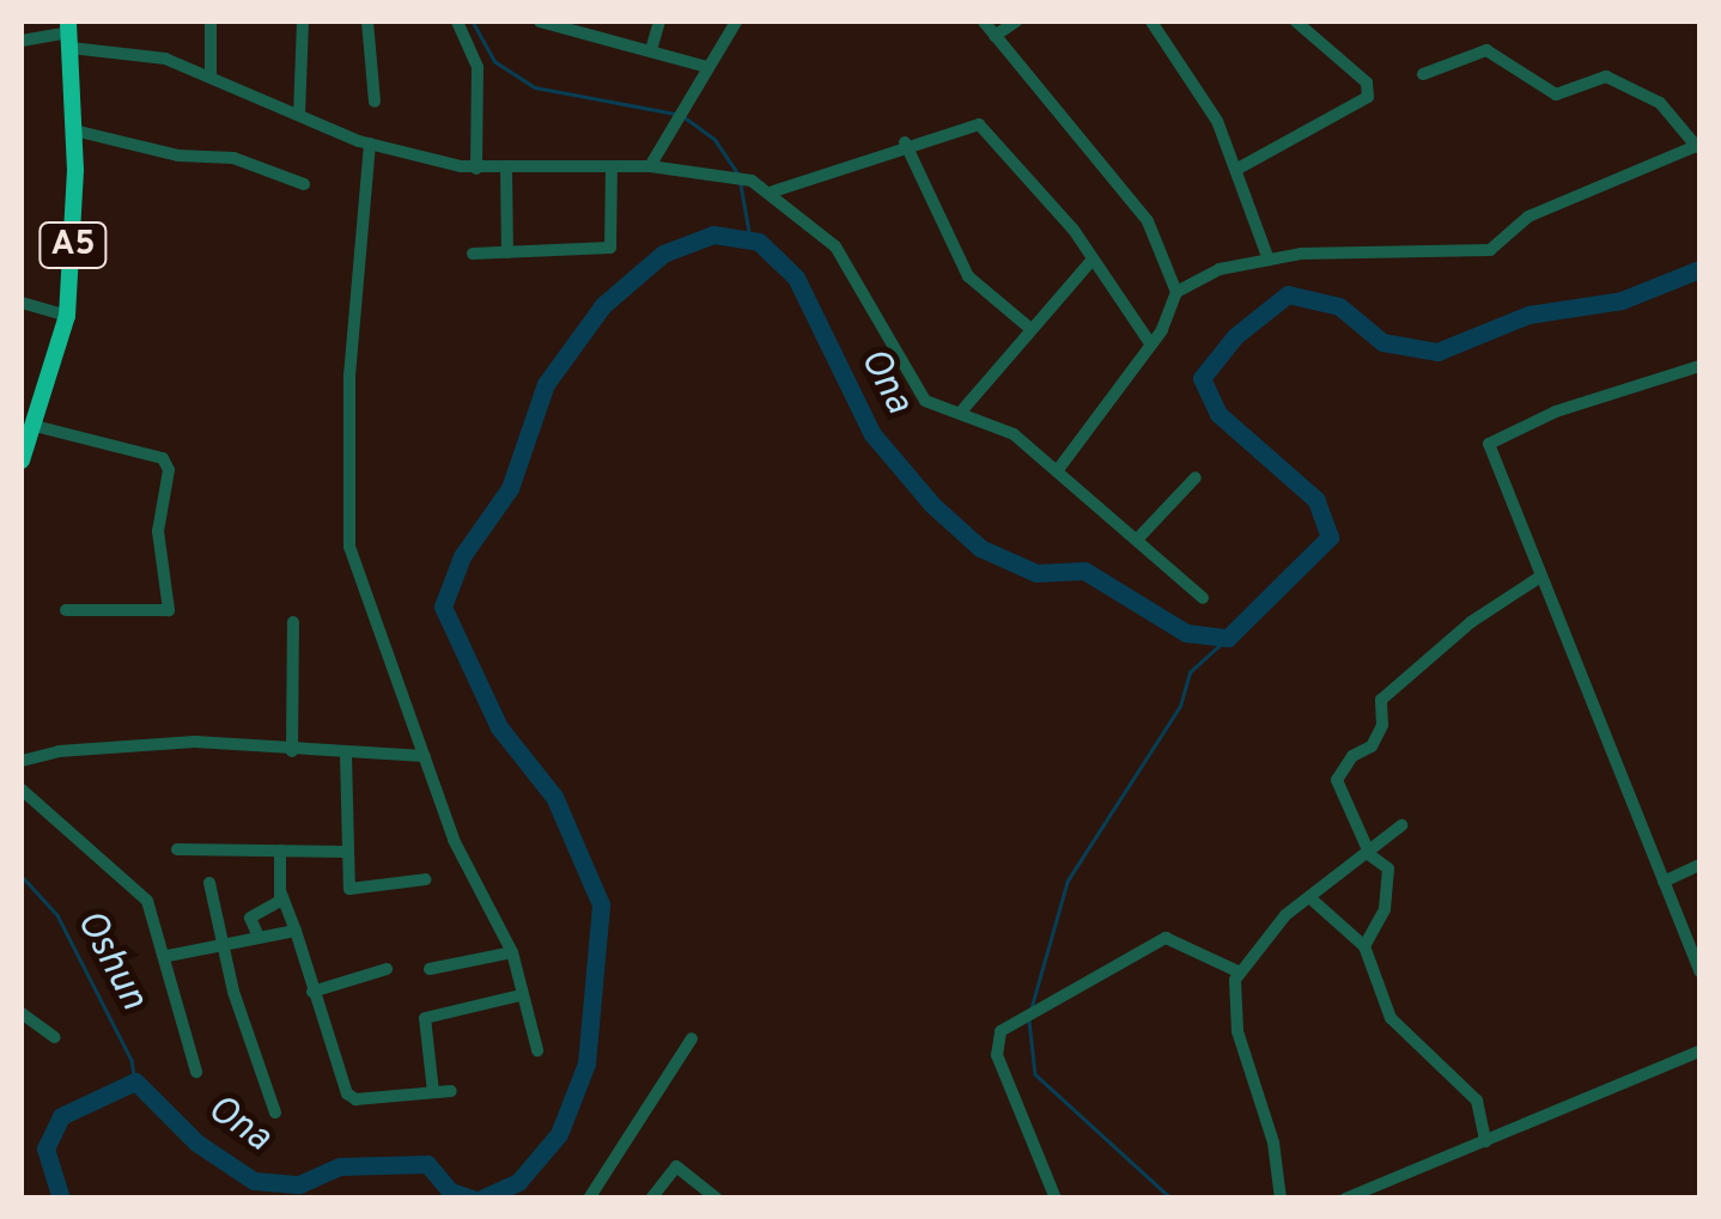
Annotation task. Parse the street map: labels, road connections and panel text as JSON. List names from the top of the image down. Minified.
{"streets":{"highway":["A5"]},"water":["Ona","Oshun"]}
